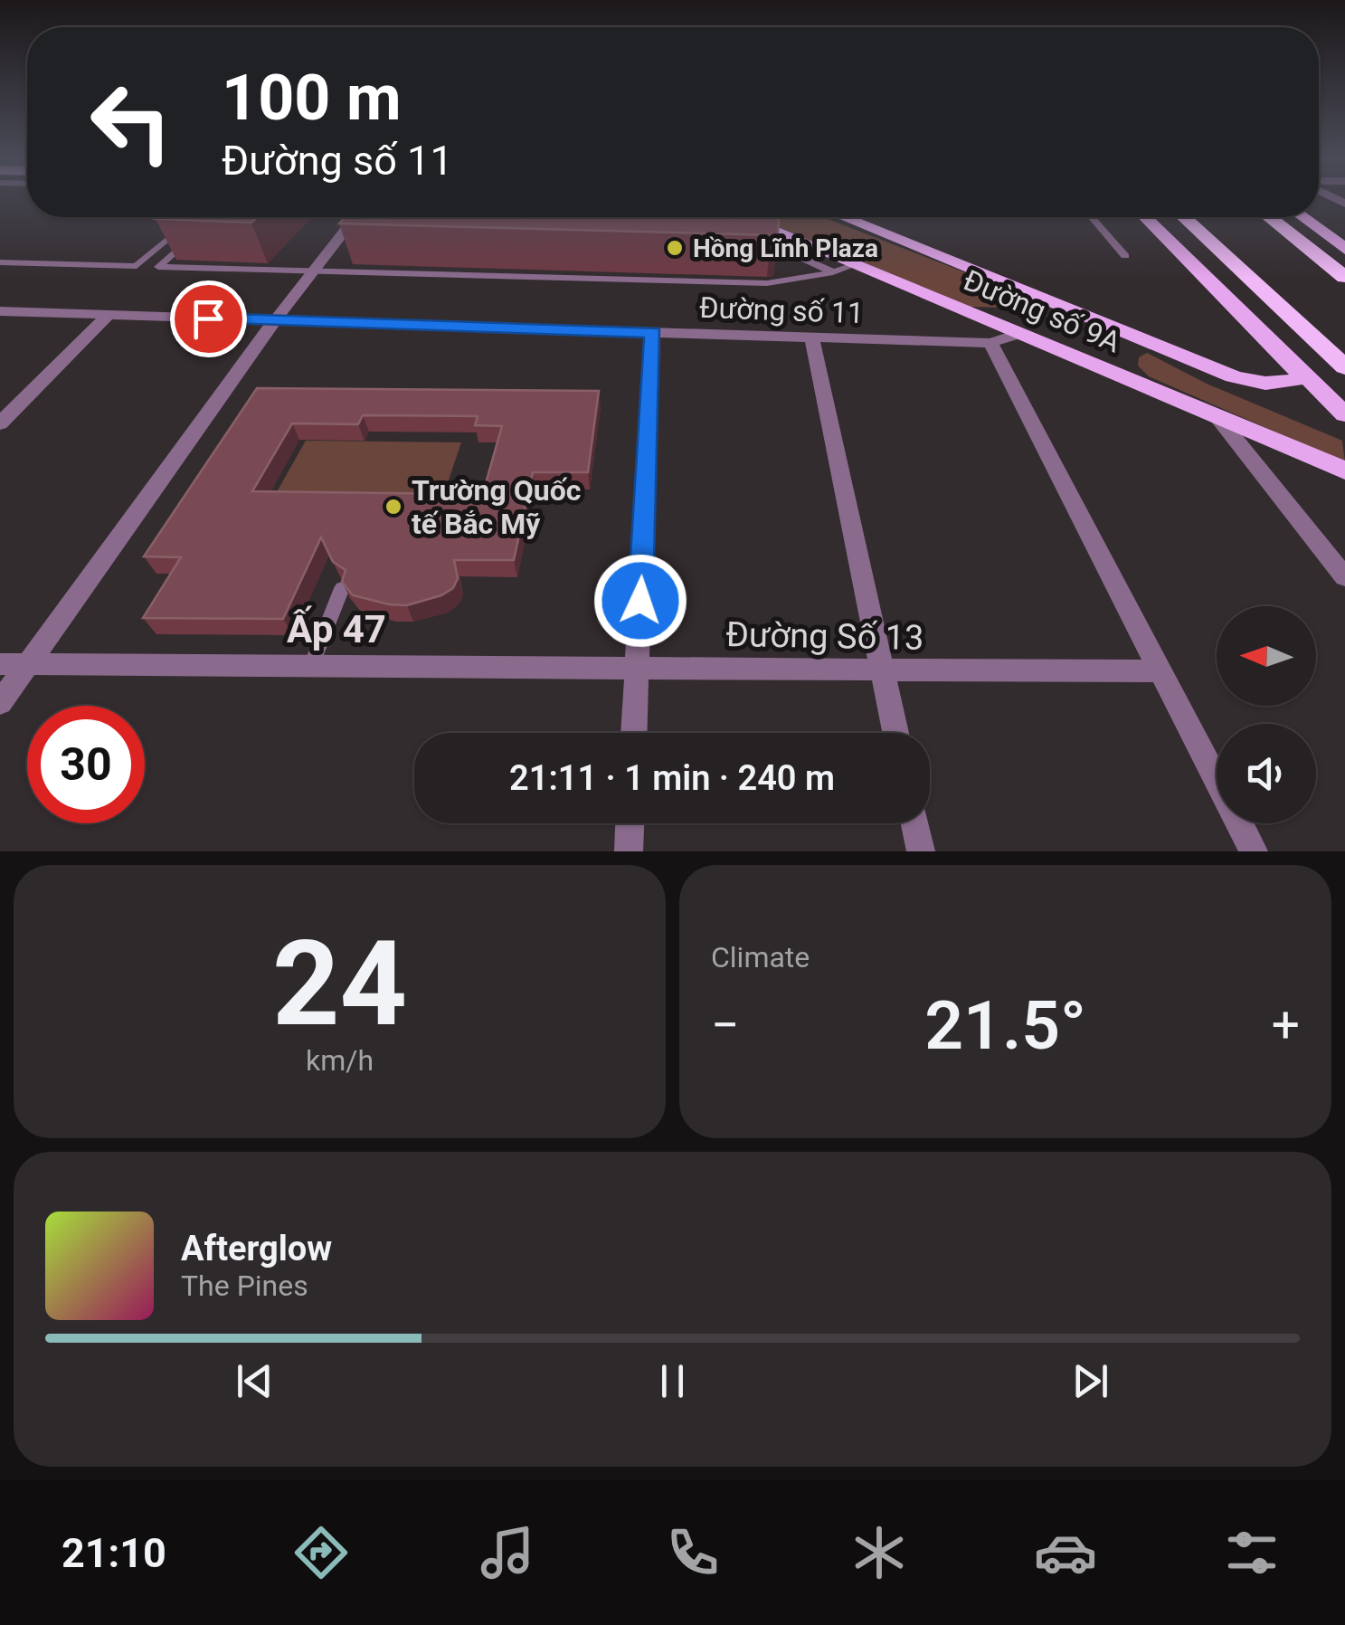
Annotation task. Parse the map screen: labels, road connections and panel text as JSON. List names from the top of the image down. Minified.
{"streets":{"main road":["Đường số 9A"],"street":["Đường số 11","Đường Số 13"]},"crossings":[["Đường số 11","Đường số 9A"]],"districts":["Ấp 47"],"places":["Hồng Lĩnh Plaza","Trường Quốc tế Bắc Mỹ"],"north":"left","page":{"turn":["100 m","Đường số 11"],"limit":"30","trip":"21:11 · 1 min · 240 m","tile":[["24","km/h"],"Climate"],"heat":["−","21.5°","+"],"song":["Afterglow","The Pines"],"tabs":"21:10"}}
